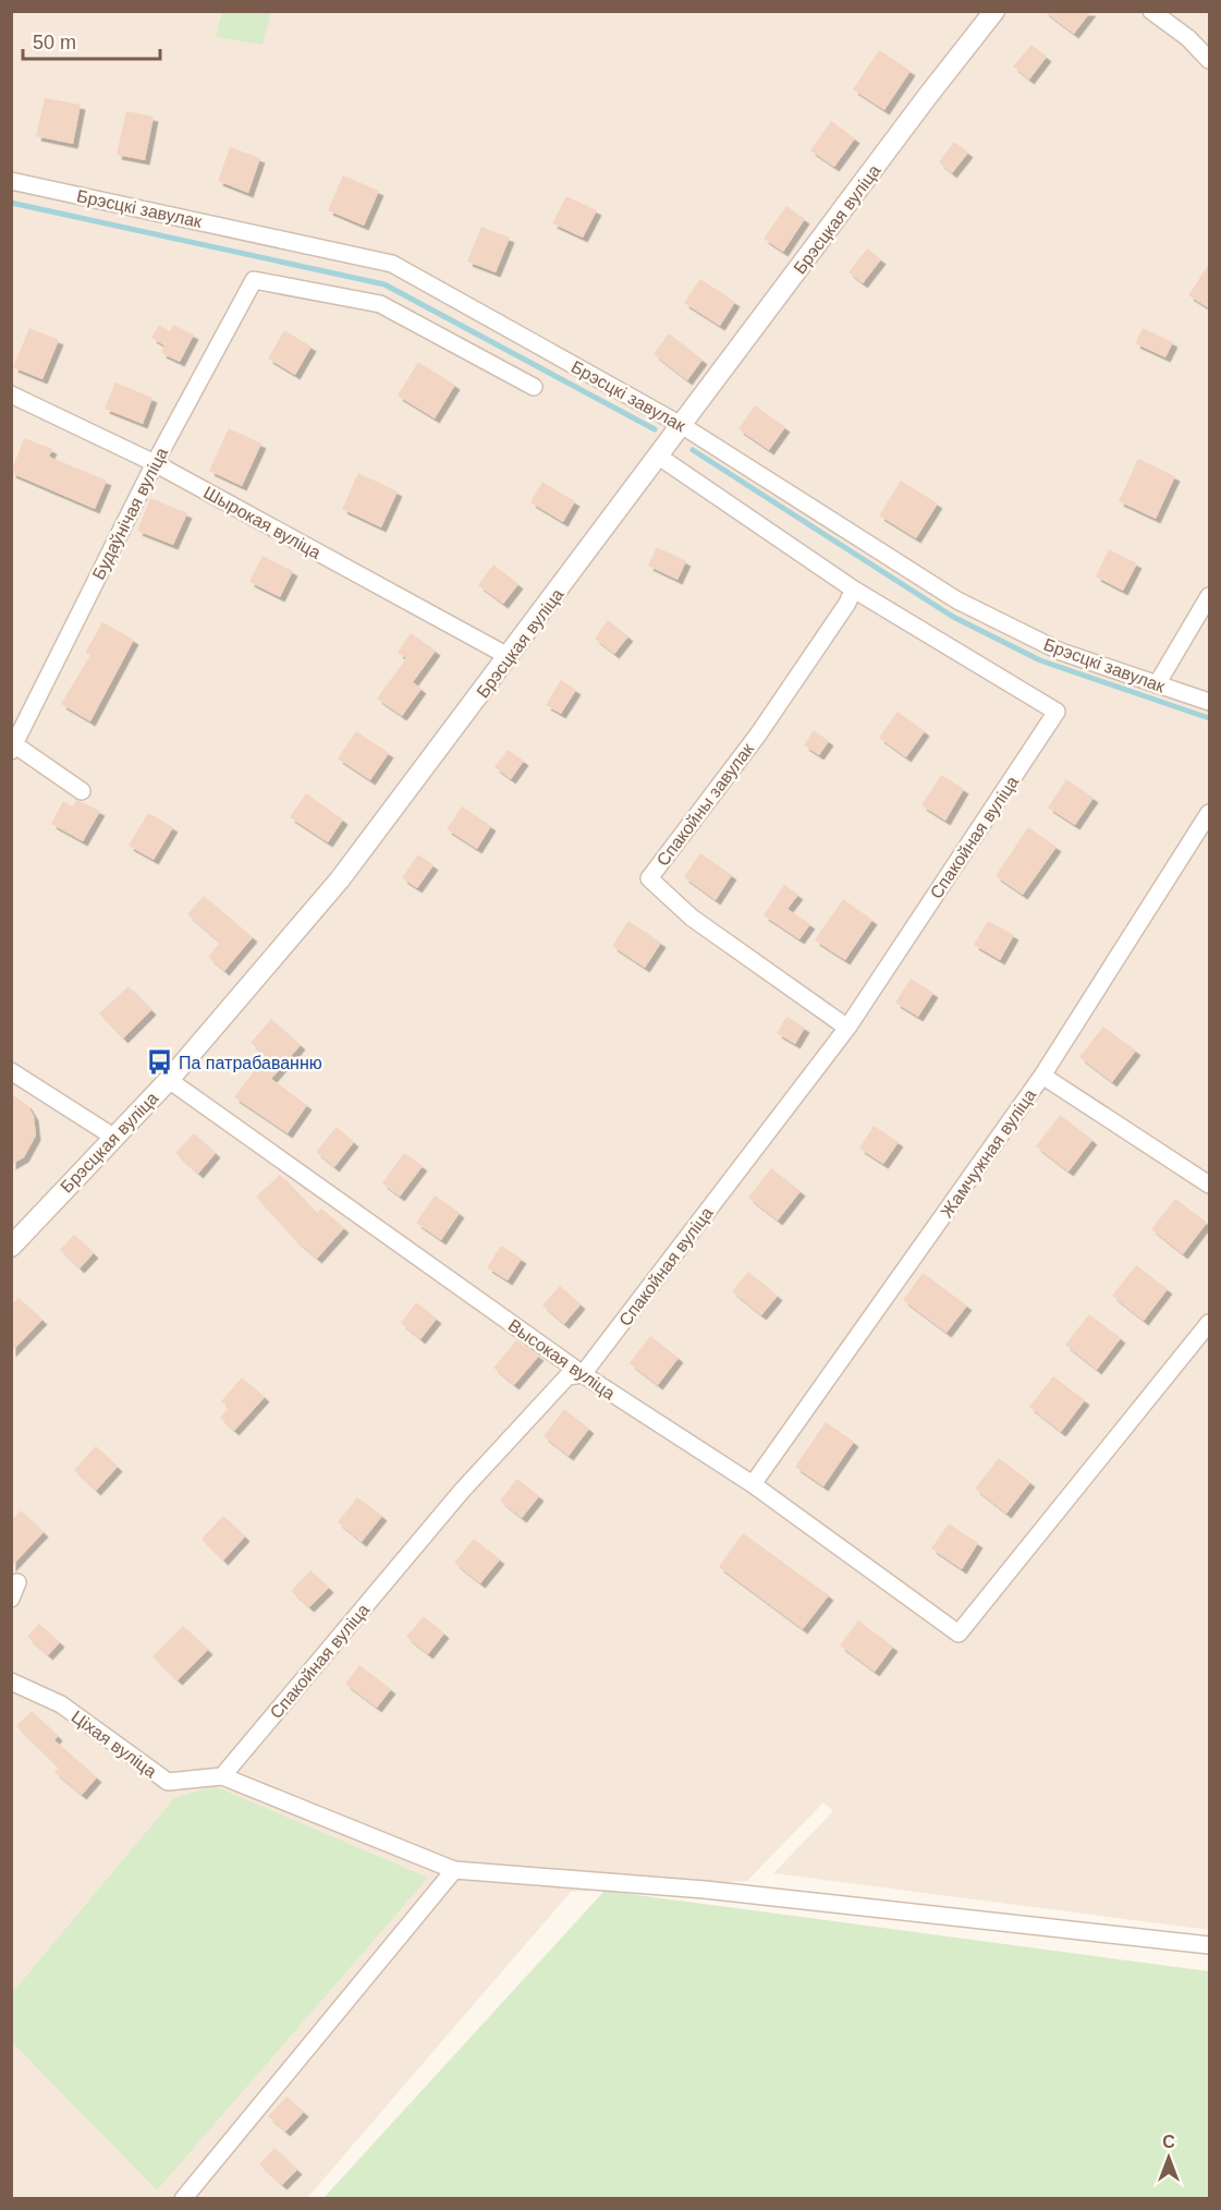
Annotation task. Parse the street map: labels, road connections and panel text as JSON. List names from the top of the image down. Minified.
{"streets":{"street":["Брэсцкі завулак","Брэсцкая вуліца","Будаўнічая вуліца","Шырокая вуліца","Спакойны завулак","Спакойная вуліца","Жамчужная вуліца","Высокая вуліца","Ціхая вуліца"]},"crossings":[["Брэсцкі завулак","Брэсцкая вуліца"],["Брэсцкая вуліца","Шырокая вуліца"],["Брэсцкая вуліца","Высокая вуліца"],["Будаўнічая вуліца","Шырокая вуліца"],["Спакойны завулак","Спакойная вуліца"],["Спакойная вуліца","Высокая вуліца"],["Спакойная вуліца","Ціхая вуліца"],["Жамчужная вуліца","Высокая вуліца"]],"places":{"bus stop":["Па патрабаванню"]},"scale_bar":"50 m","north":"top"}
